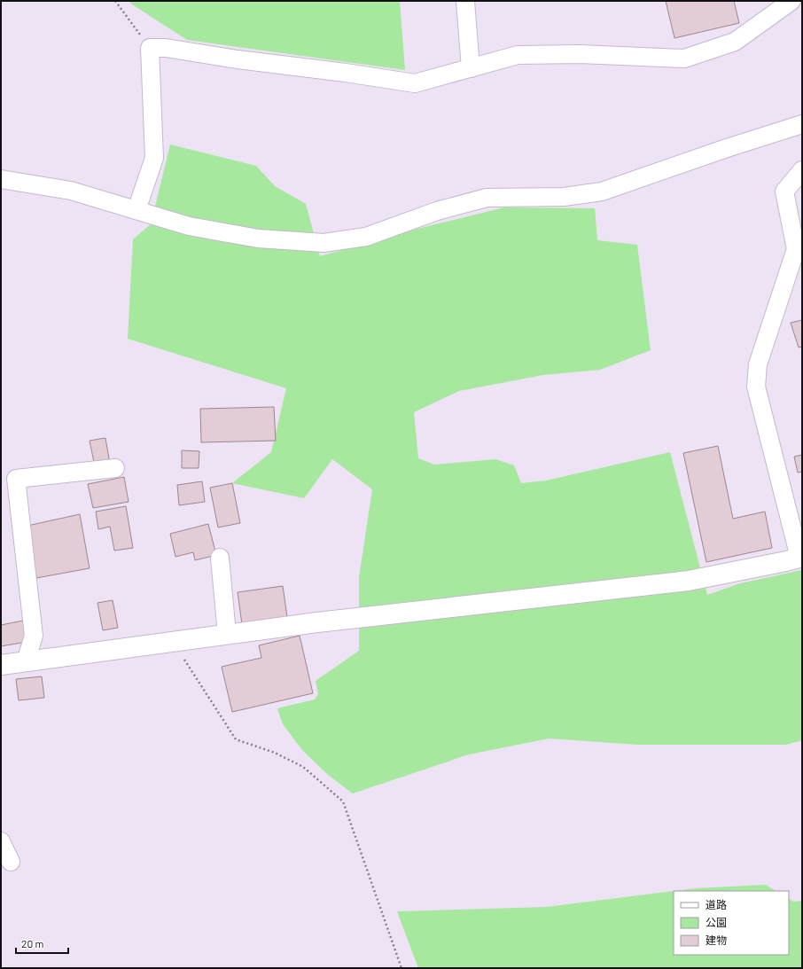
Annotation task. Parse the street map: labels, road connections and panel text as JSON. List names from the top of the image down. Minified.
{"legend":["道路","公園","建物"],"scale_bar":"20 m"}
